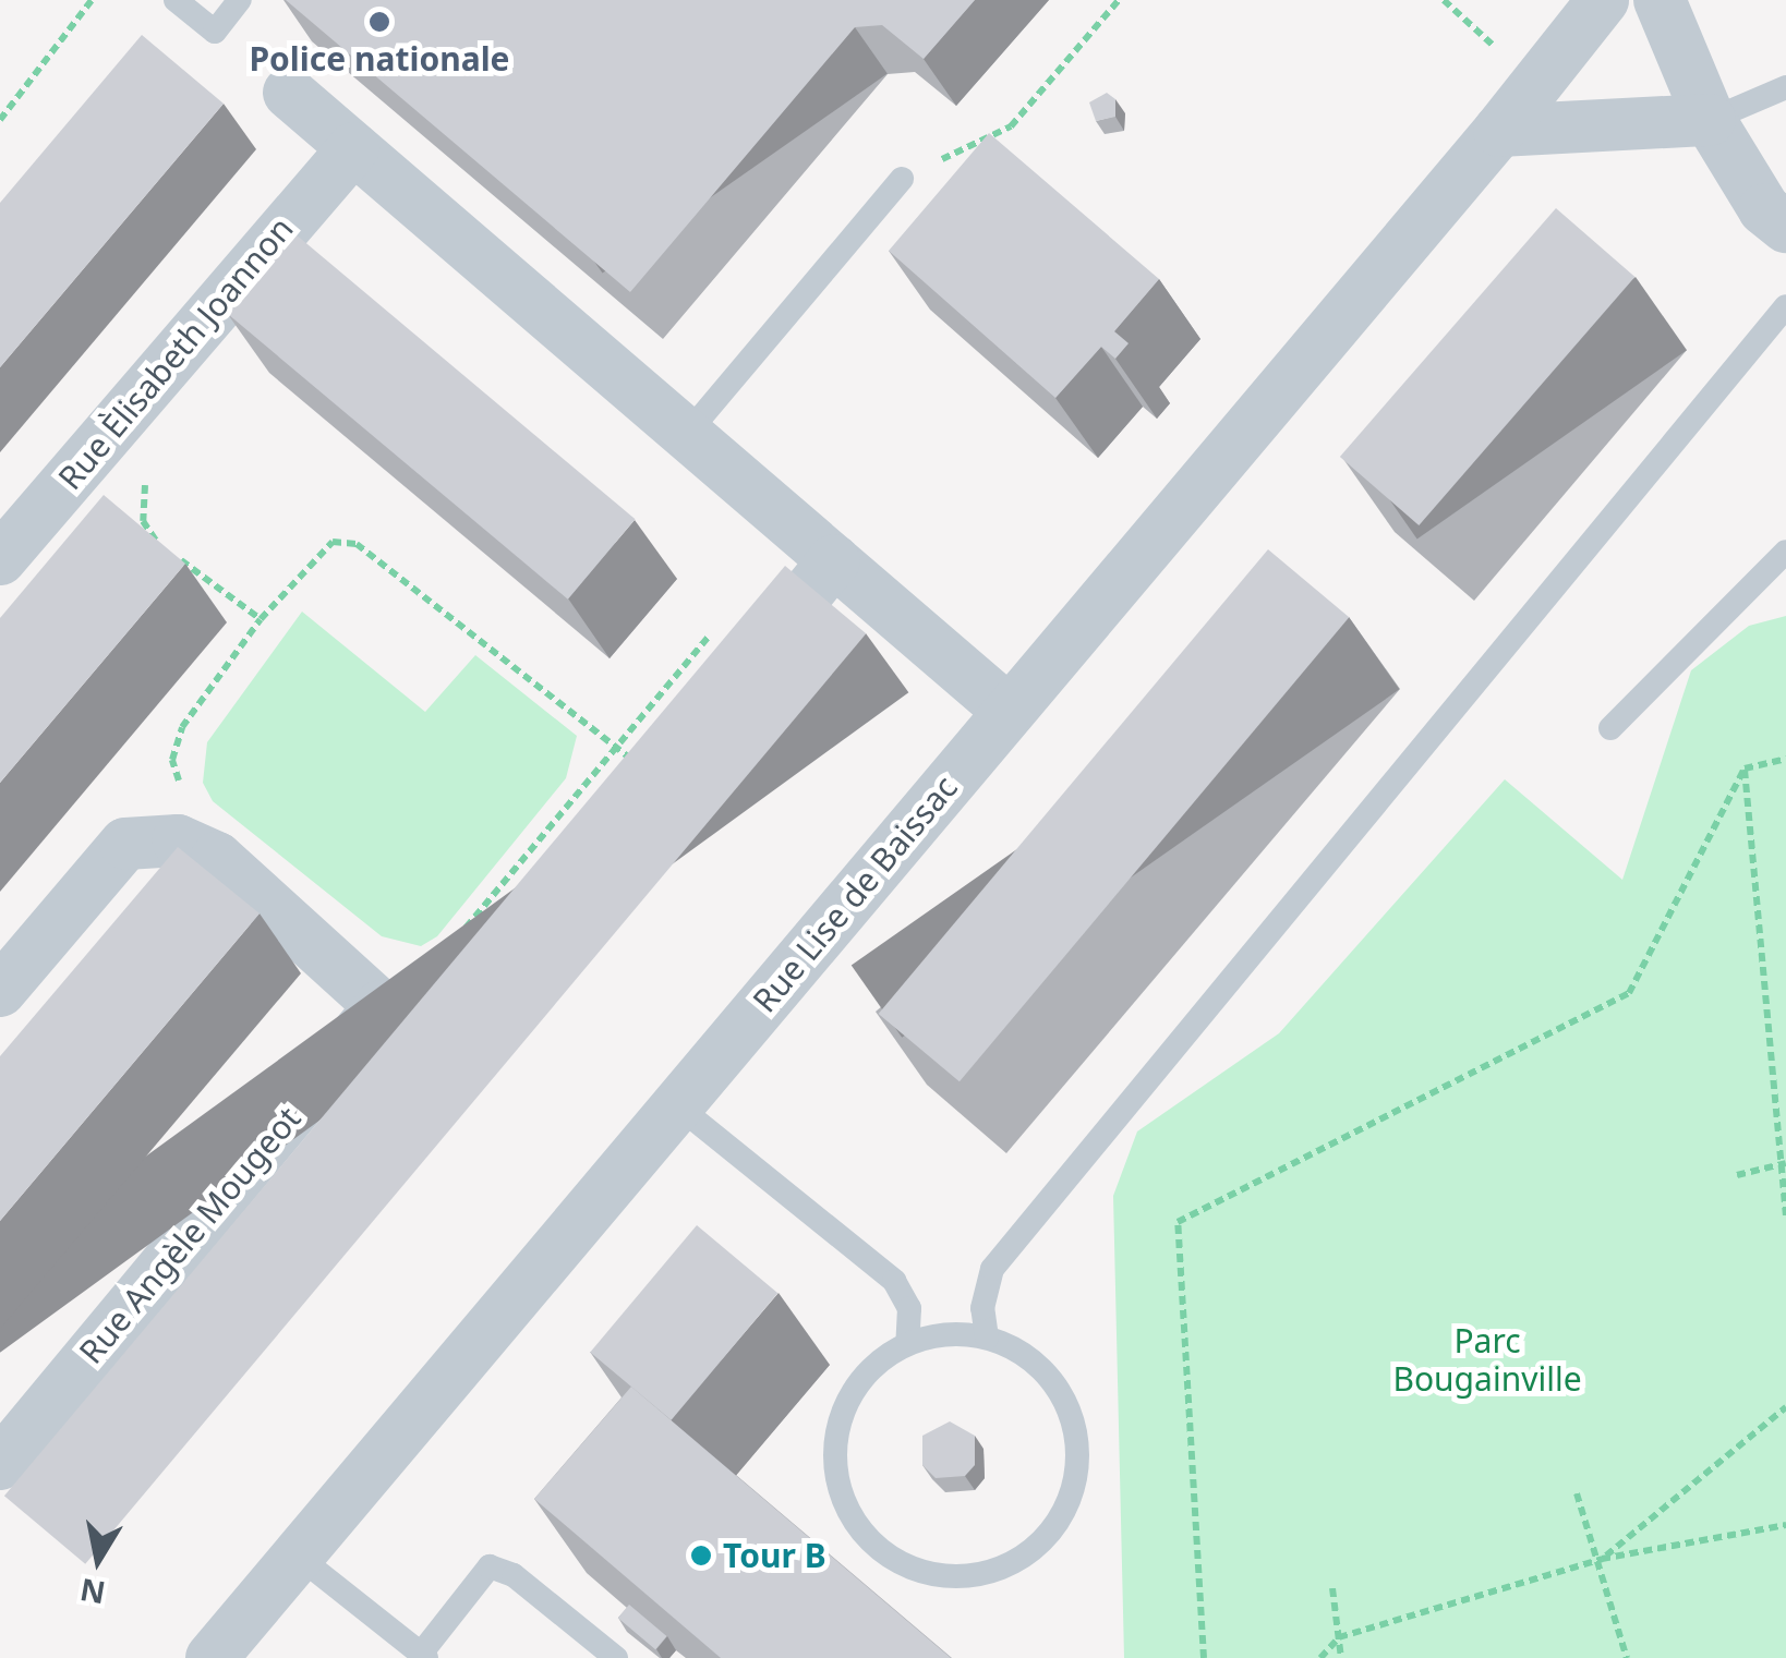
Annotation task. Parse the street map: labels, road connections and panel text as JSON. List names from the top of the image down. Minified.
{"streets":{"street":["Rue Èlisabeth Joannon","Rue Lise de Baissac","Rue Angèle Mougeot"]},"parks":["Parc Bougainville"],"places":["Police nationale","Tour B"],"north":"bottom"}
